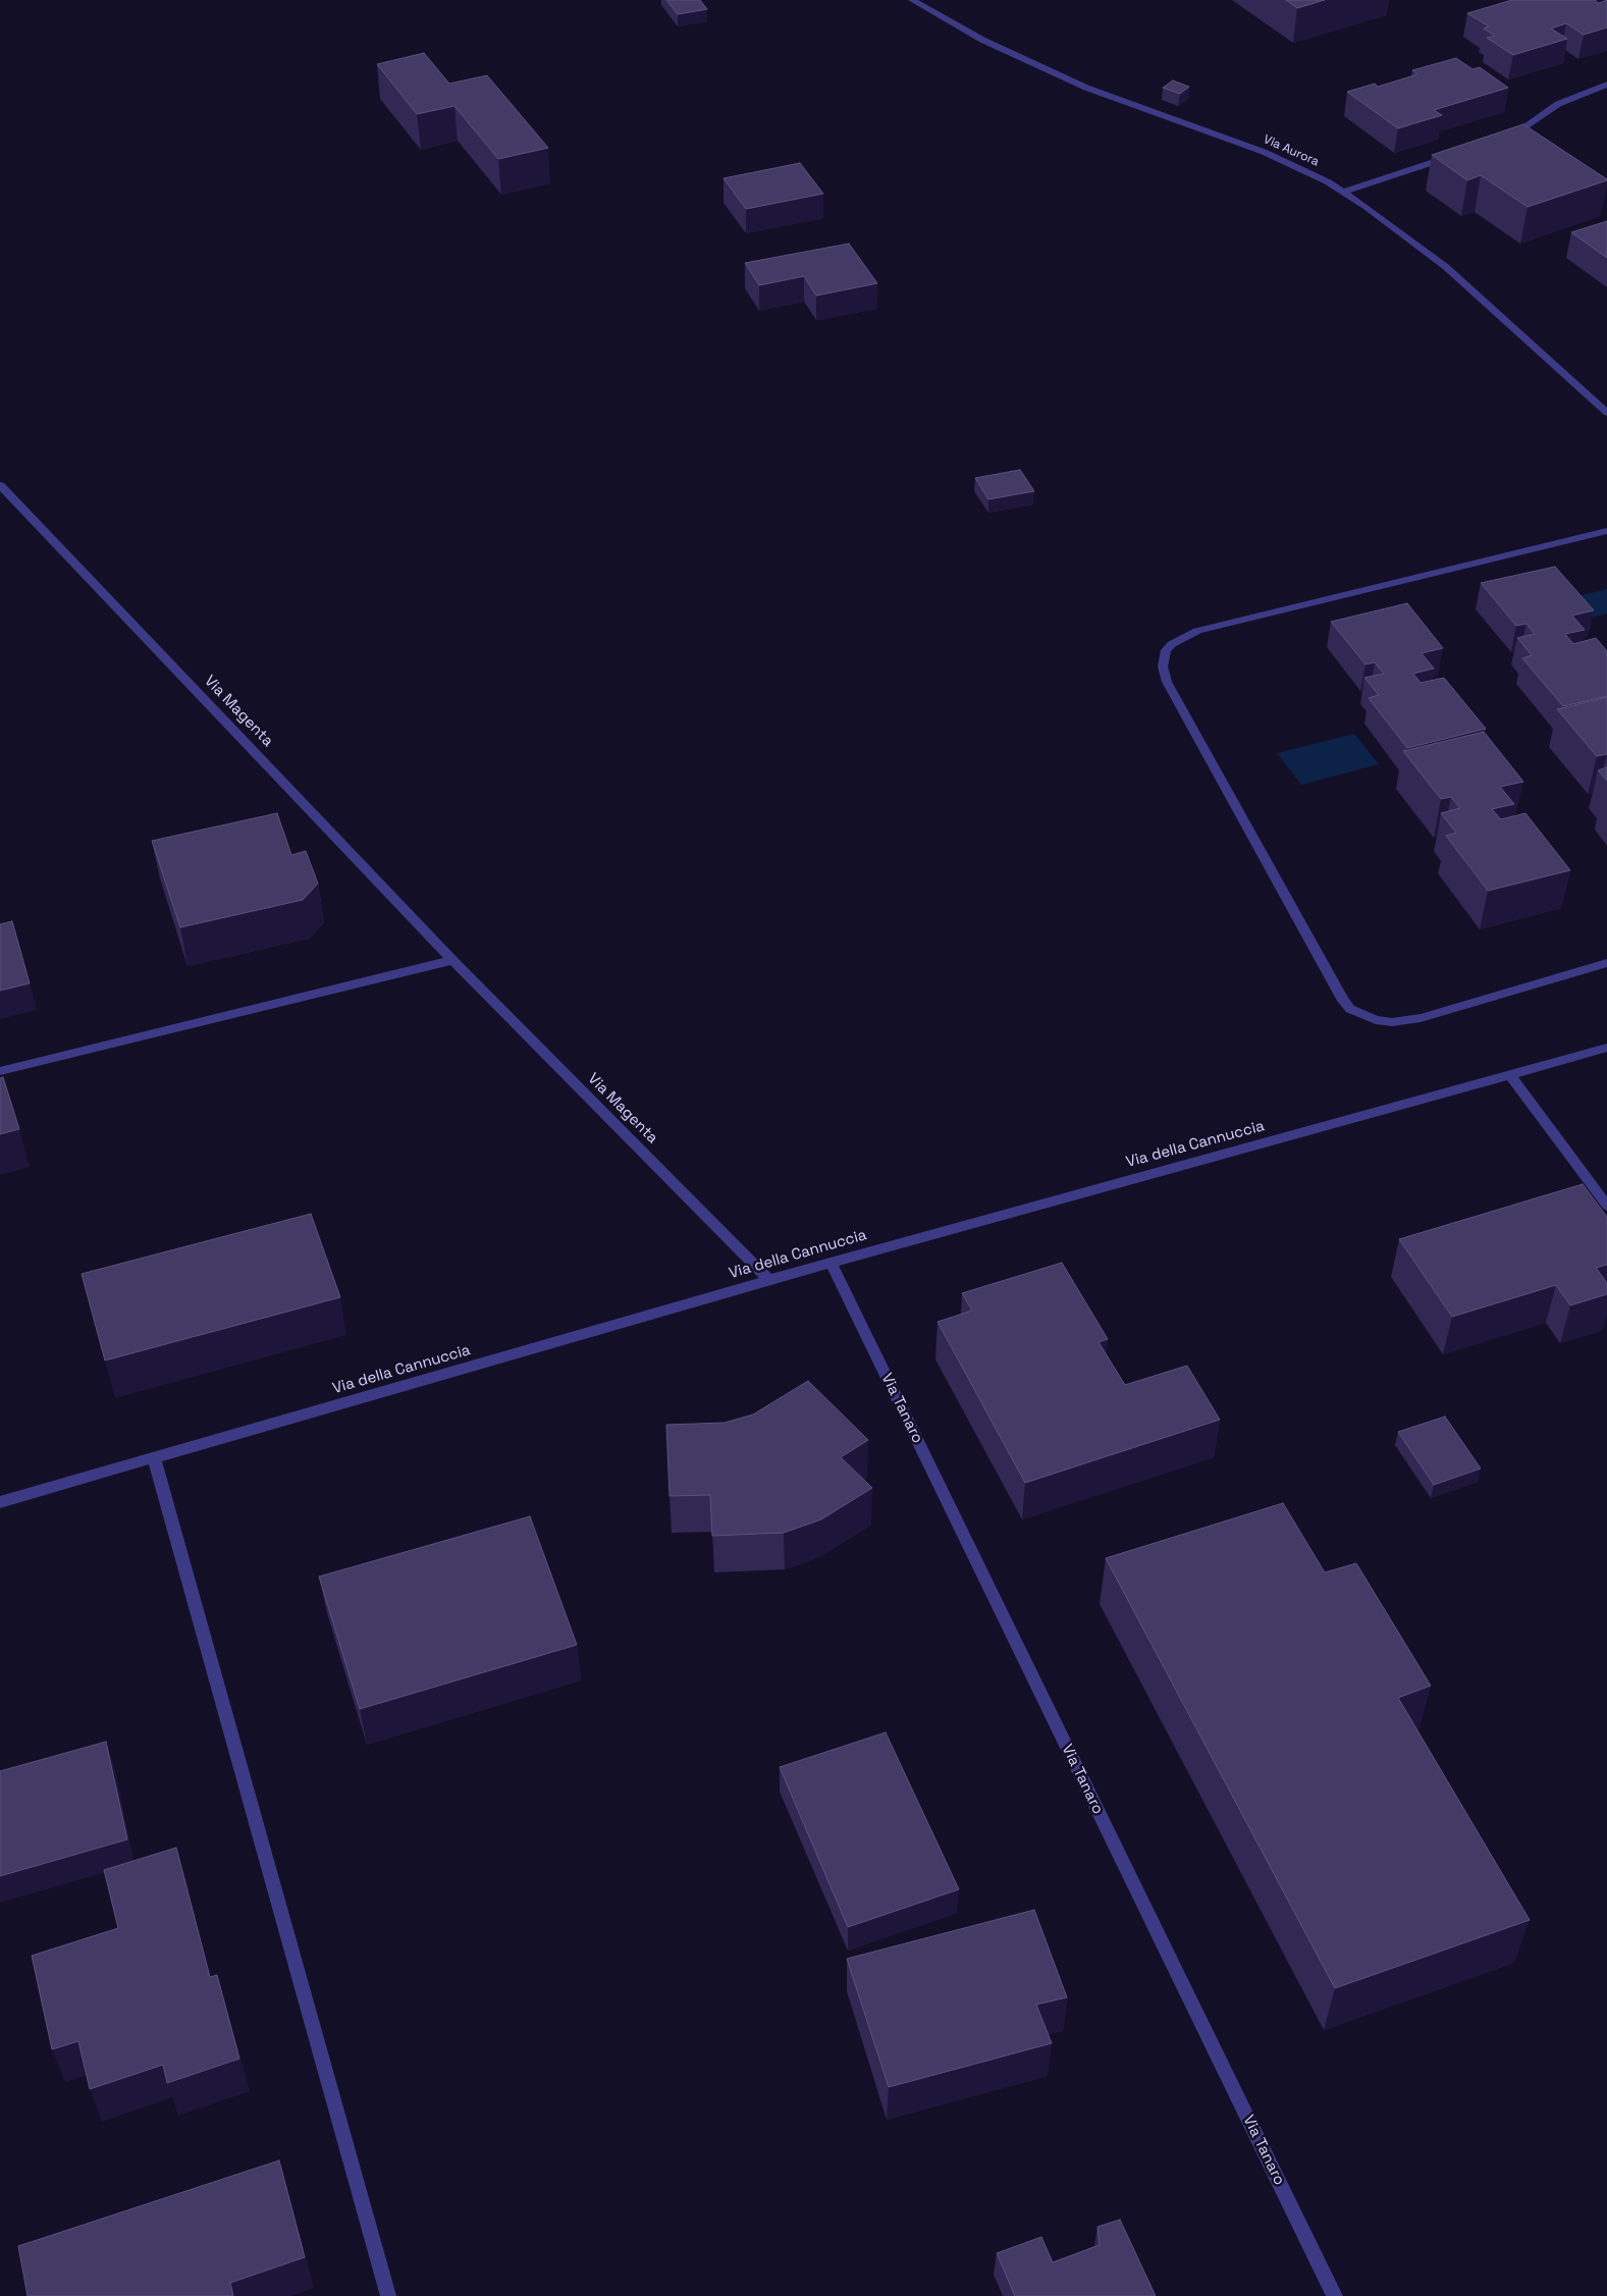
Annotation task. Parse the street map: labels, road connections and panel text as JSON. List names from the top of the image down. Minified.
{"streets":{"street":["Via Aurora","Via Magenta","Via della Cannuccia","Via Tanaro"]},"crossings":[["Via Magenta","Via della Cannuccia"],["Via della Cannuccia","Via Tanaro"]]}
